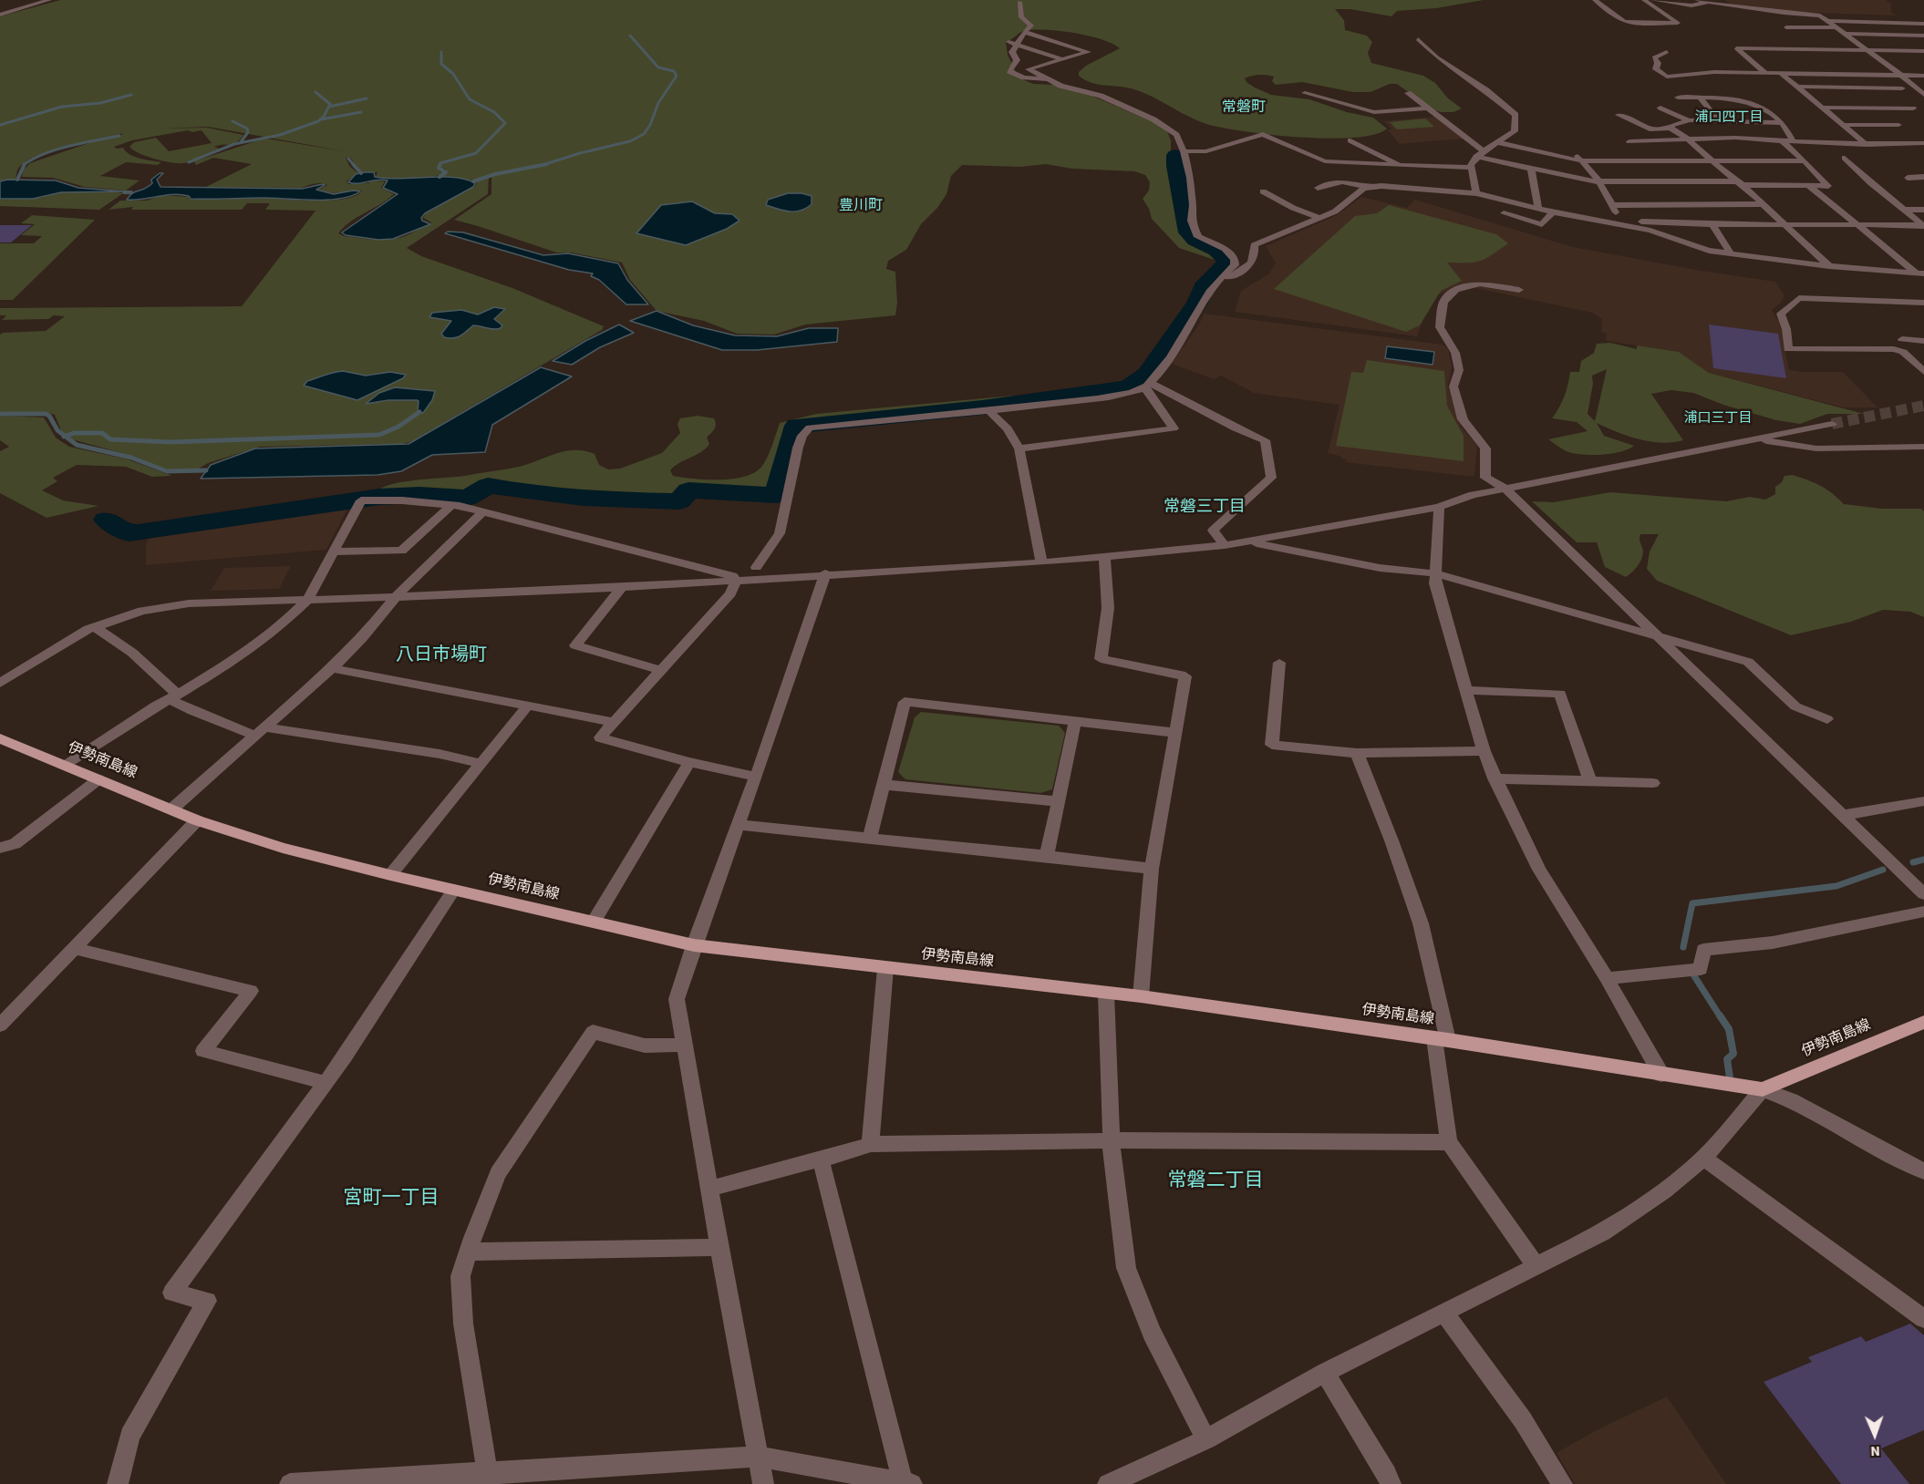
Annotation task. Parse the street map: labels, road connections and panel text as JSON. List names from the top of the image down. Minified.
{"streets":{"main road":["伊勢南島線"]},"districts":["常磐町","浦口四丁目","豊川町","浦口三丁目","常磐三丁目","八日市場町","常磐二丁目","宮町一丁目"],"north":"bottom"}
